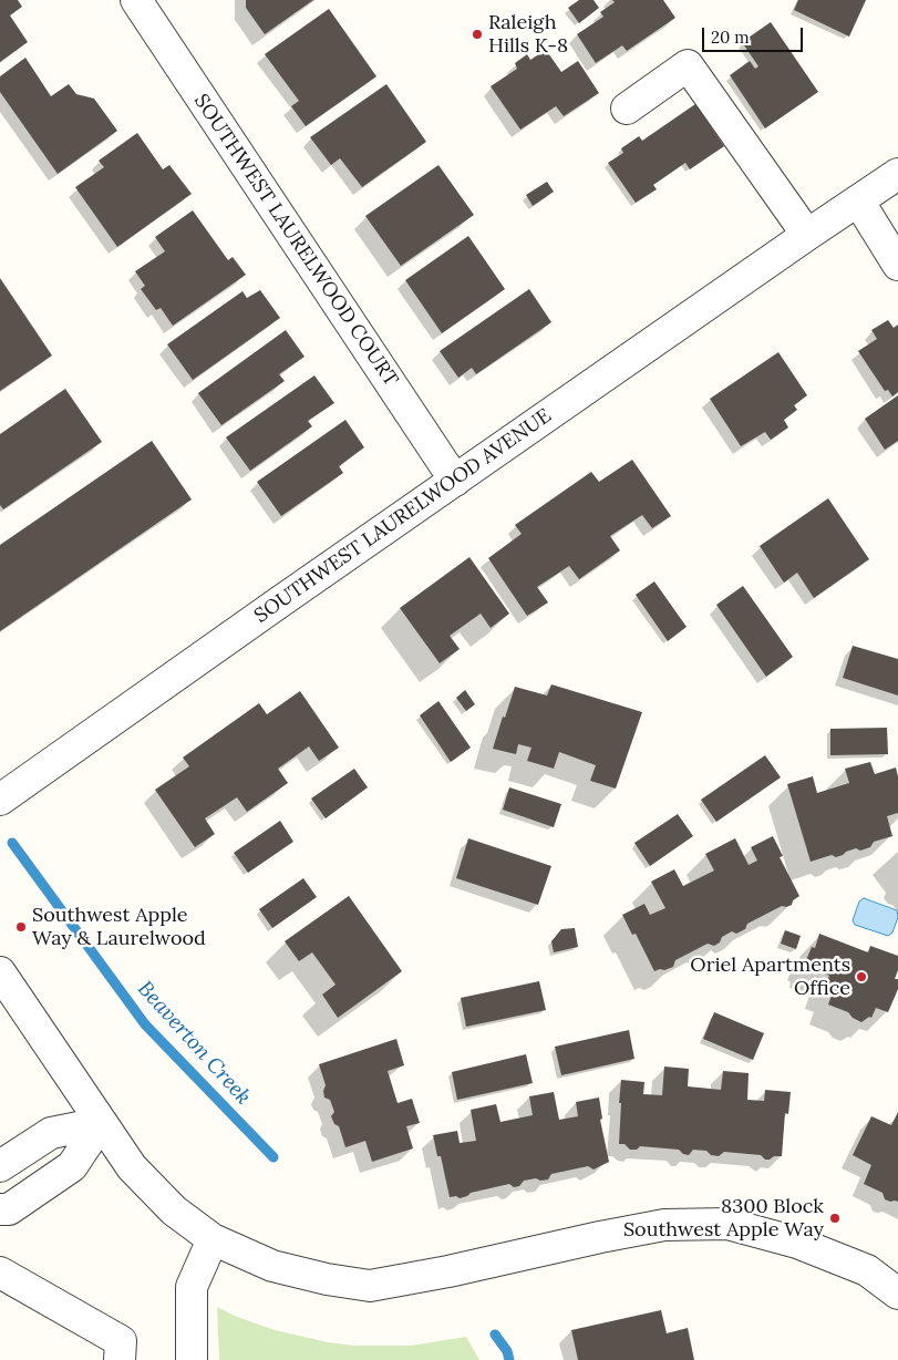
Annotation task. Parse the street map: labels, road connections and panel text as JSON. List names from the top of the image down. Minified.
{"streets":{"street":["SOUTHWEST LAURELWOOD COURT","SOUTHWEST LAURELWOOD AVENUE"]},"crossings":[["SOUTHWEST LAURELWOOD COURT","SOUTHWEST LAURELWOOD AVENUE"]],"water":["Beaverton Creek"],"places":["Raleigh Hills K-8","Southwest Apple Way & Laurelwood","Oriel Apartments Office","8300 Block Southwest Apple Way"],"scale_bar":"20 m"}
